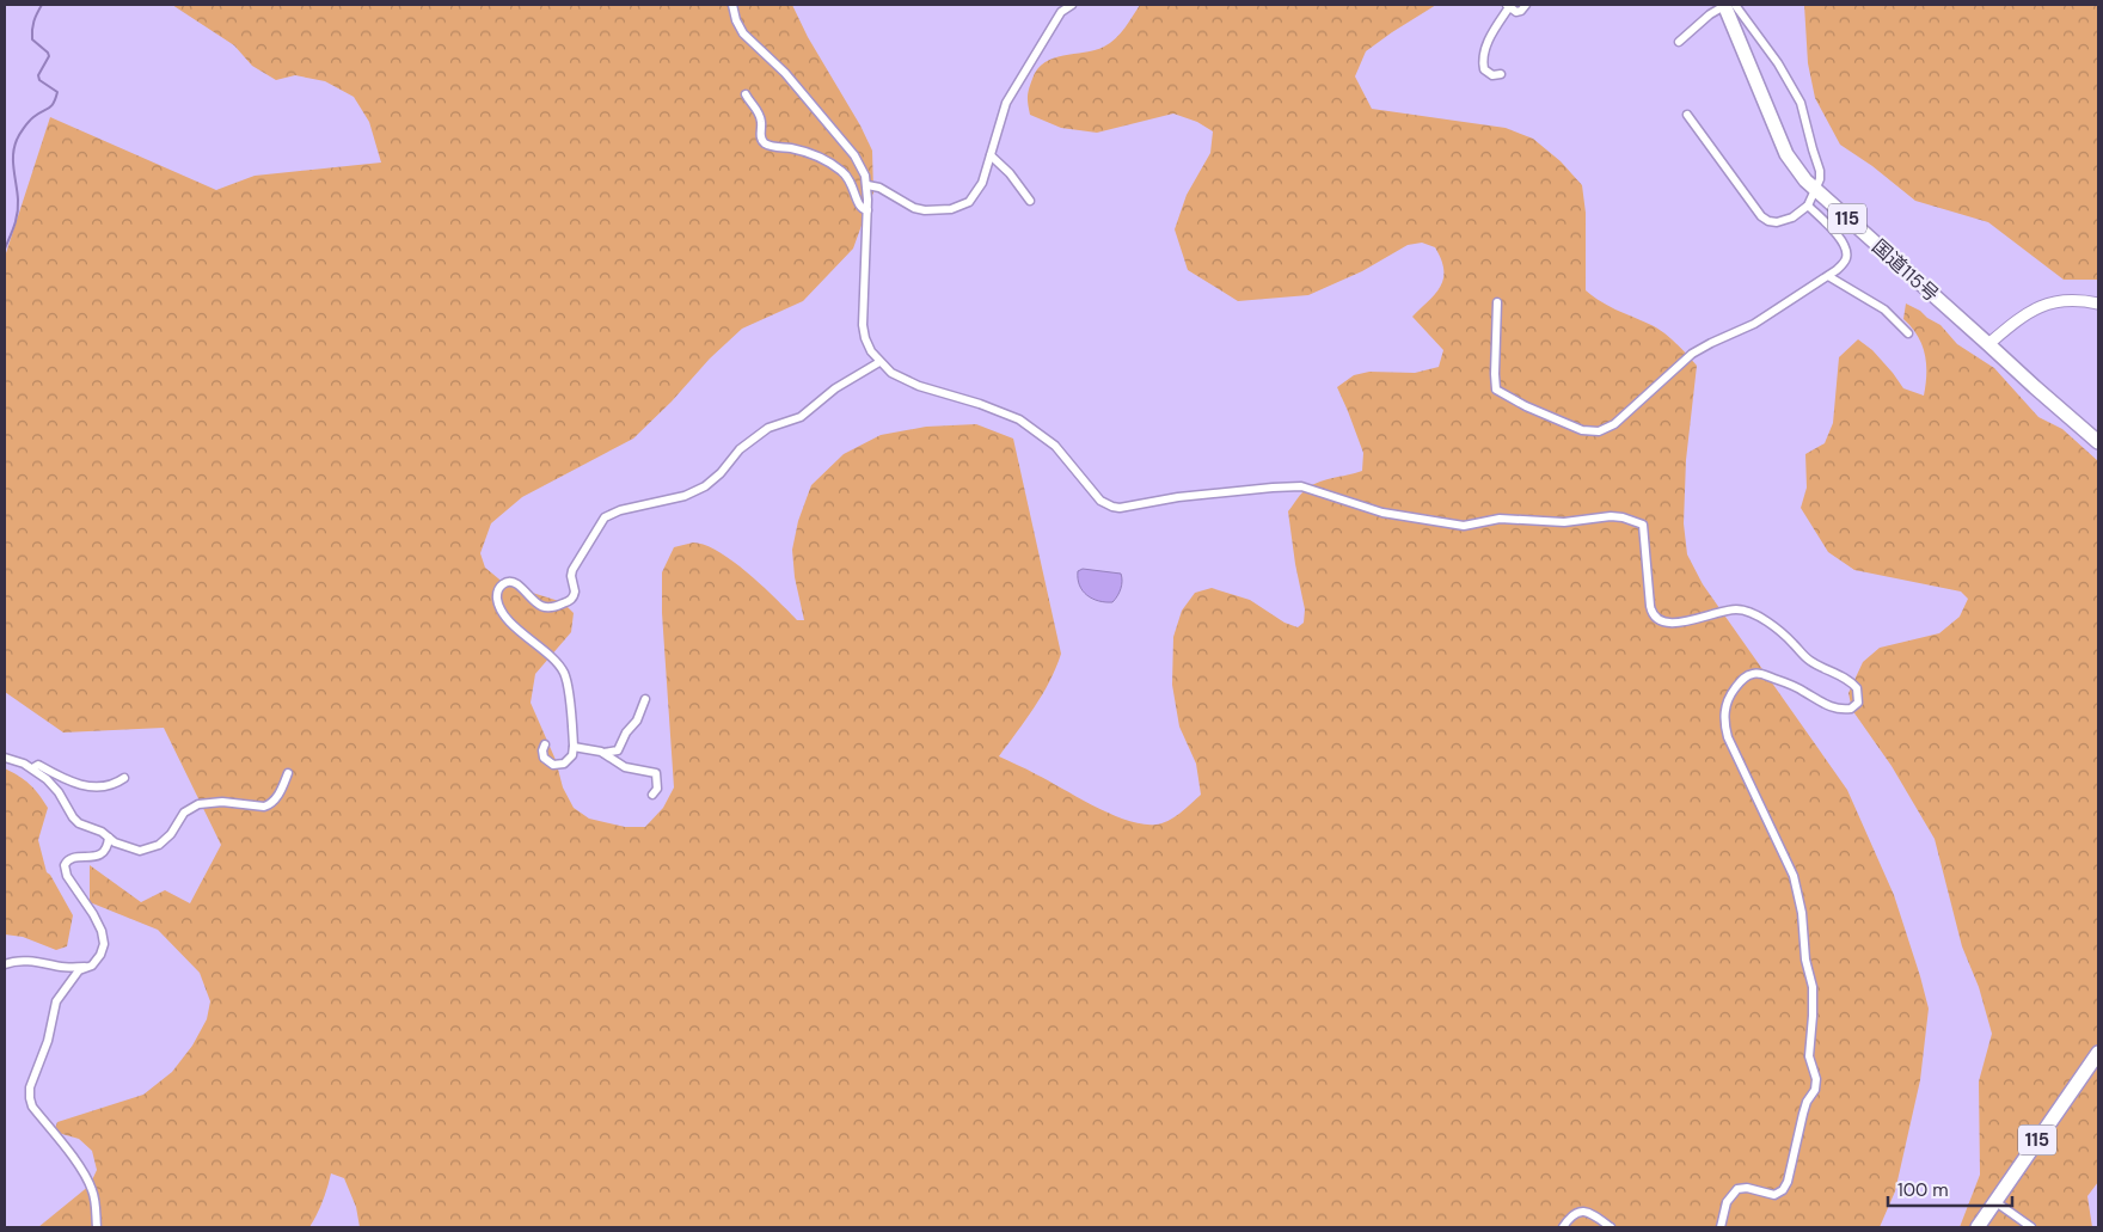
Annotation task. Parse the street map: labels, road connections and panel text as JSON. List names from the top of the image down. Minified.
{"streets":{"highway":["115","国道115号"]},"scale_bar":"100 m"}
